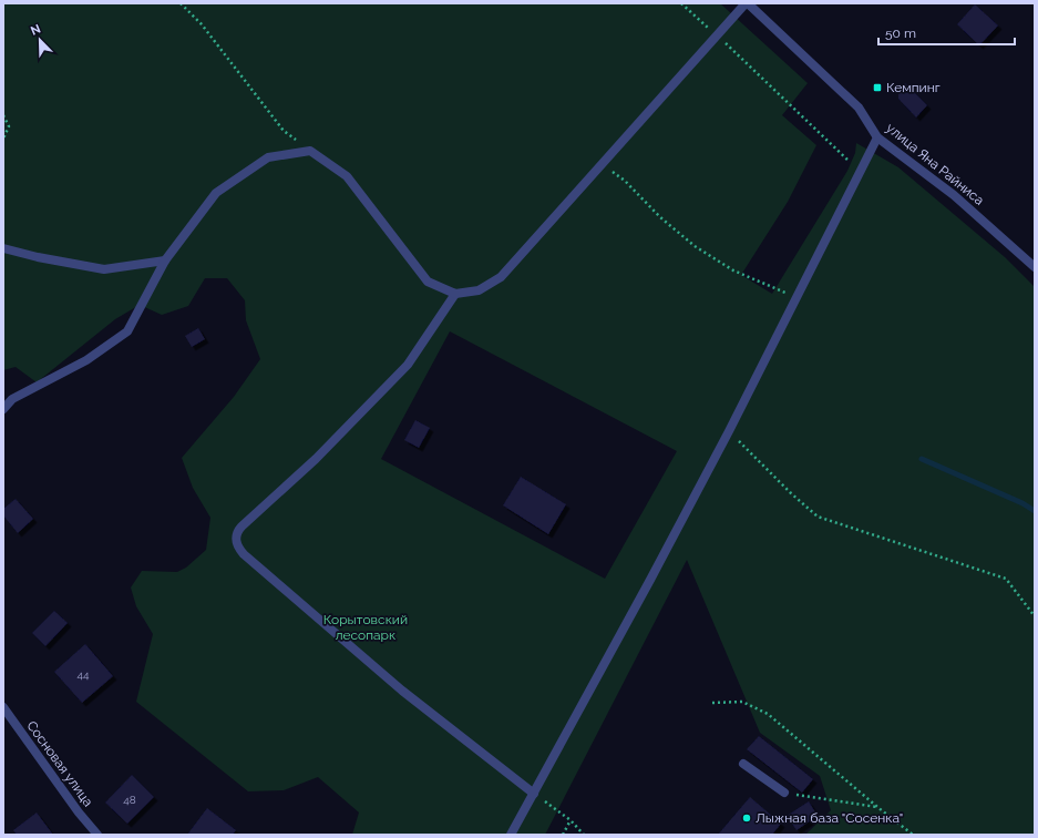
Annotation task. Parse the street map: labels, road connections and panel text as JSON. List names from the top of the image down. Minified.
{"streets":{"street":["улица Яна Райниса","Сосновая улица"]},"parks":["Корытовский лесопарк"],"places":{"transit":["Кемпинг"],"other":["Лыжная база \"Сосенка\""]},"house_numbers":["44","48"],"scale_bar":"50 m","north":"top left"}
